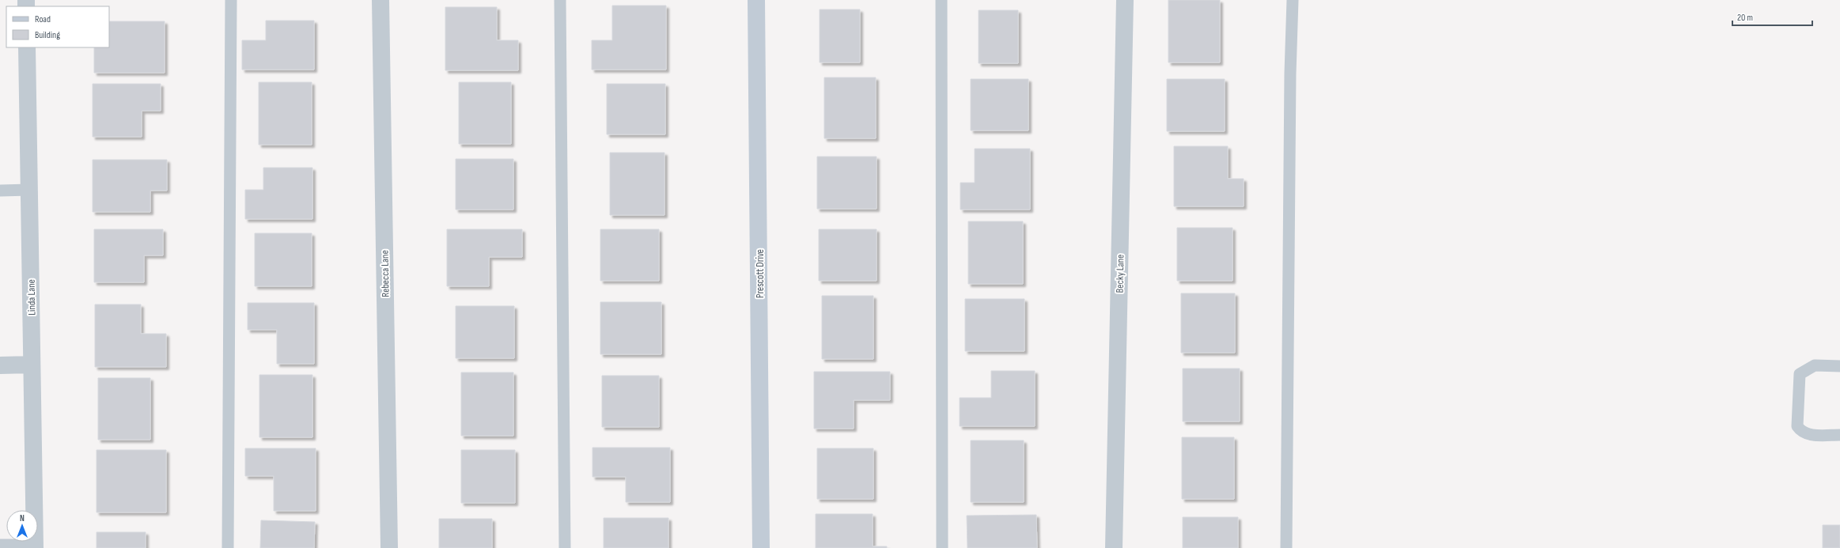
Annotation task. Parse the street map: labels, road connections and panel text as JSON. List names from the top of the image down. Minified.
{"streets":{"street":["Rebecca Lane","Prescott Drive","Becky Lane","Linda Lane"]},"legend":["Road","Building"],"scale_bar":"20 m","north":"top"}
